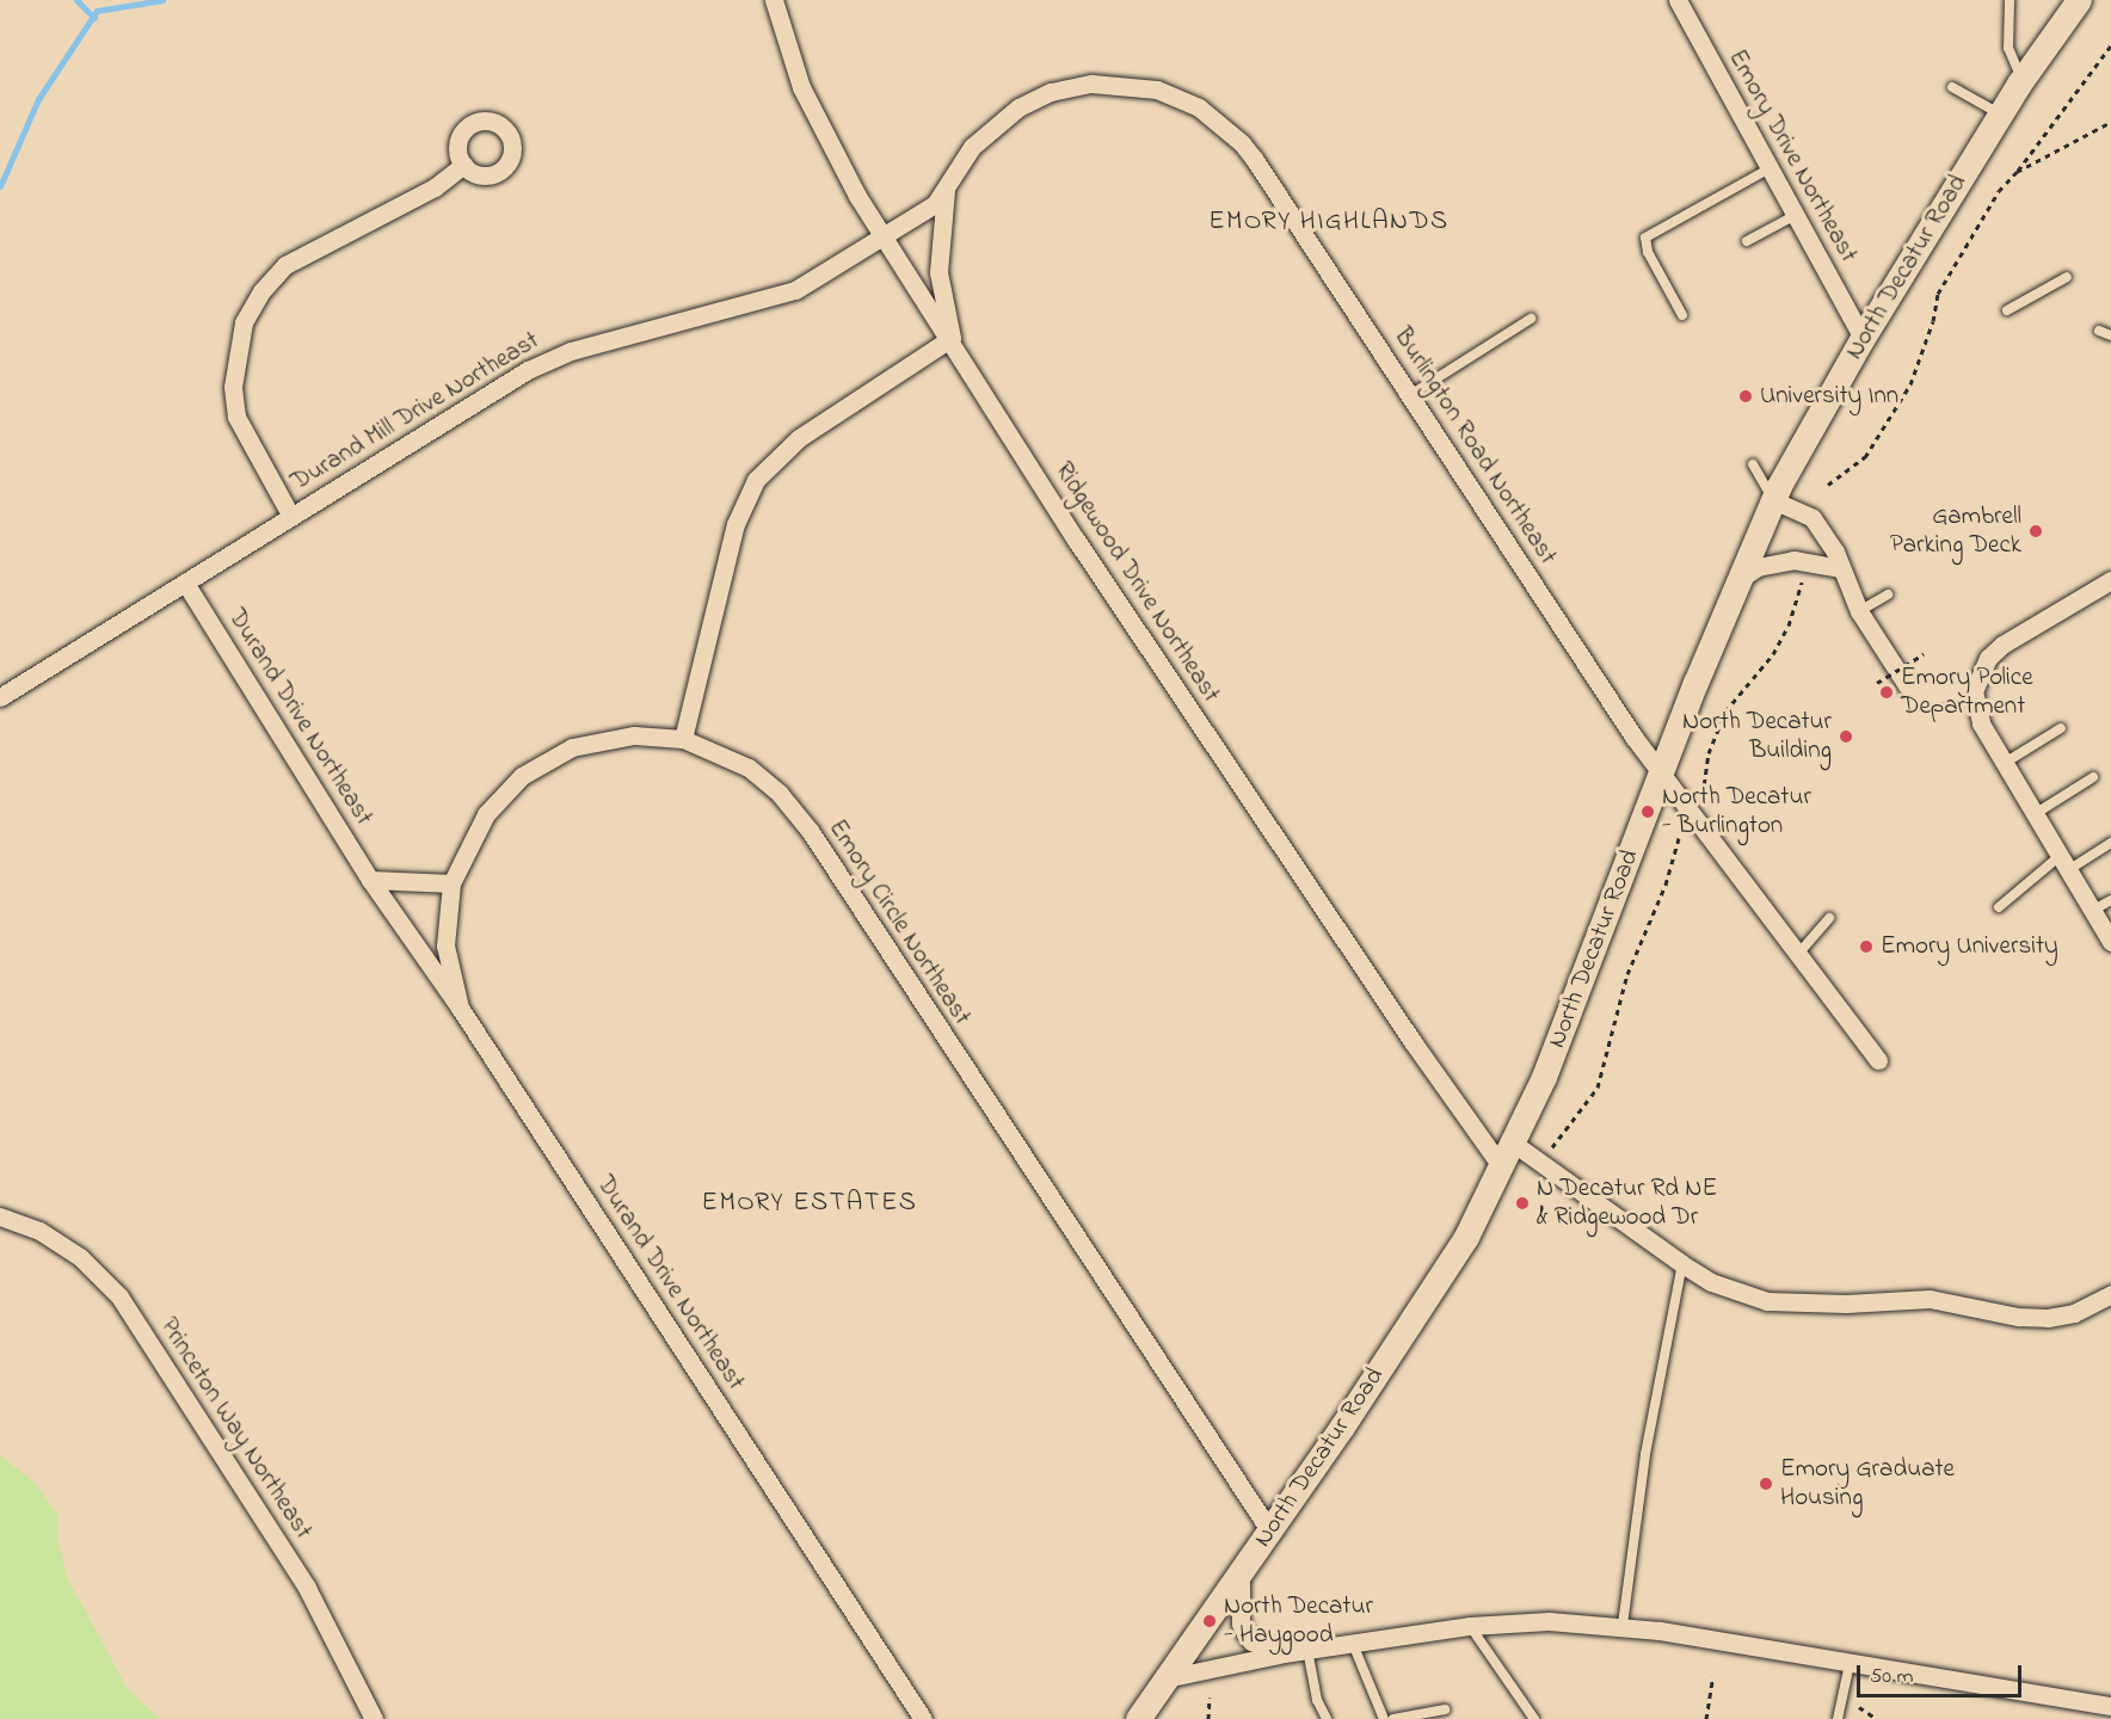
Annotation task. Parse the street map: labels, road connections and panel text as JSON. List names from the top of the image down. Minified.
{"streets":{"main road":["North Decatur Road"],"street":["Emory Drive Northeast","Durand Mill Drive Northeast","Burlington Road Northeast","Ridgewood Drive Northeast","Durand Drive Northeast","Emory Circle Northeast","Princeton Way Northeast"]},"crossings":[["Emory Drive Northeast","North Decatur Road"],["North Decatur Road","Burlington Road Northeast"],["North Decatur Road","Ridgewood Drive Northeast"],["North Decatur Road","Emory Circle Northeast"],["Durand Mill Drive Northeast","Burlington Road Northeast"],["Durand Mill Drive Northeast","Ridgewood Drive Northeast"],["Durand Mill Drive Northeast","Durand Drive Northeast"],["Burlington Road Northeast","Ridgewood Drive Northeast"],["Durand Drive Northeast","Emory Circle Northeast"]],"districts":["EMORY HIGHLANDS","EMORY ESTATES"],"places":["University Inn","Gambrell Parking Deck","Emory Police Department","North Decatur Building","North Decatur - Burlington","Emory University","N Decatur Rd NE & Ridgewood Dr","Emory Graduate Housing","North Decatur - Haygood"],"scale_bar":"50 m"}
